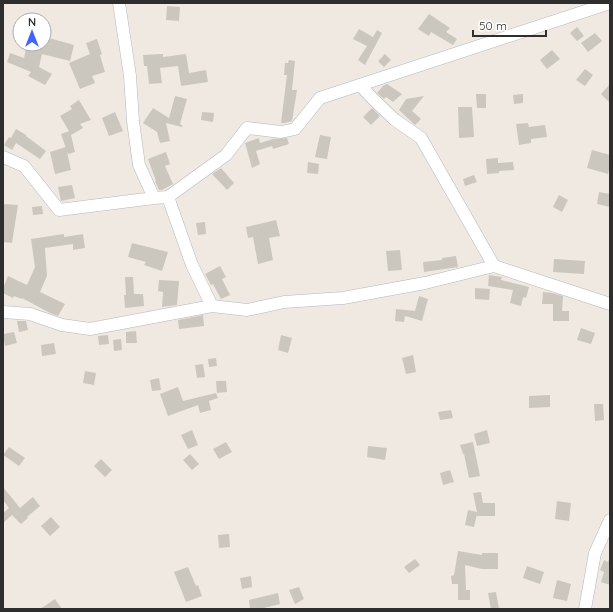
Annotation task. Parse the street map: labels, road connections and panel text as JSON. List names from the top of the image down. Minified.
{"scale_bar":"50 m","north":"top"}
